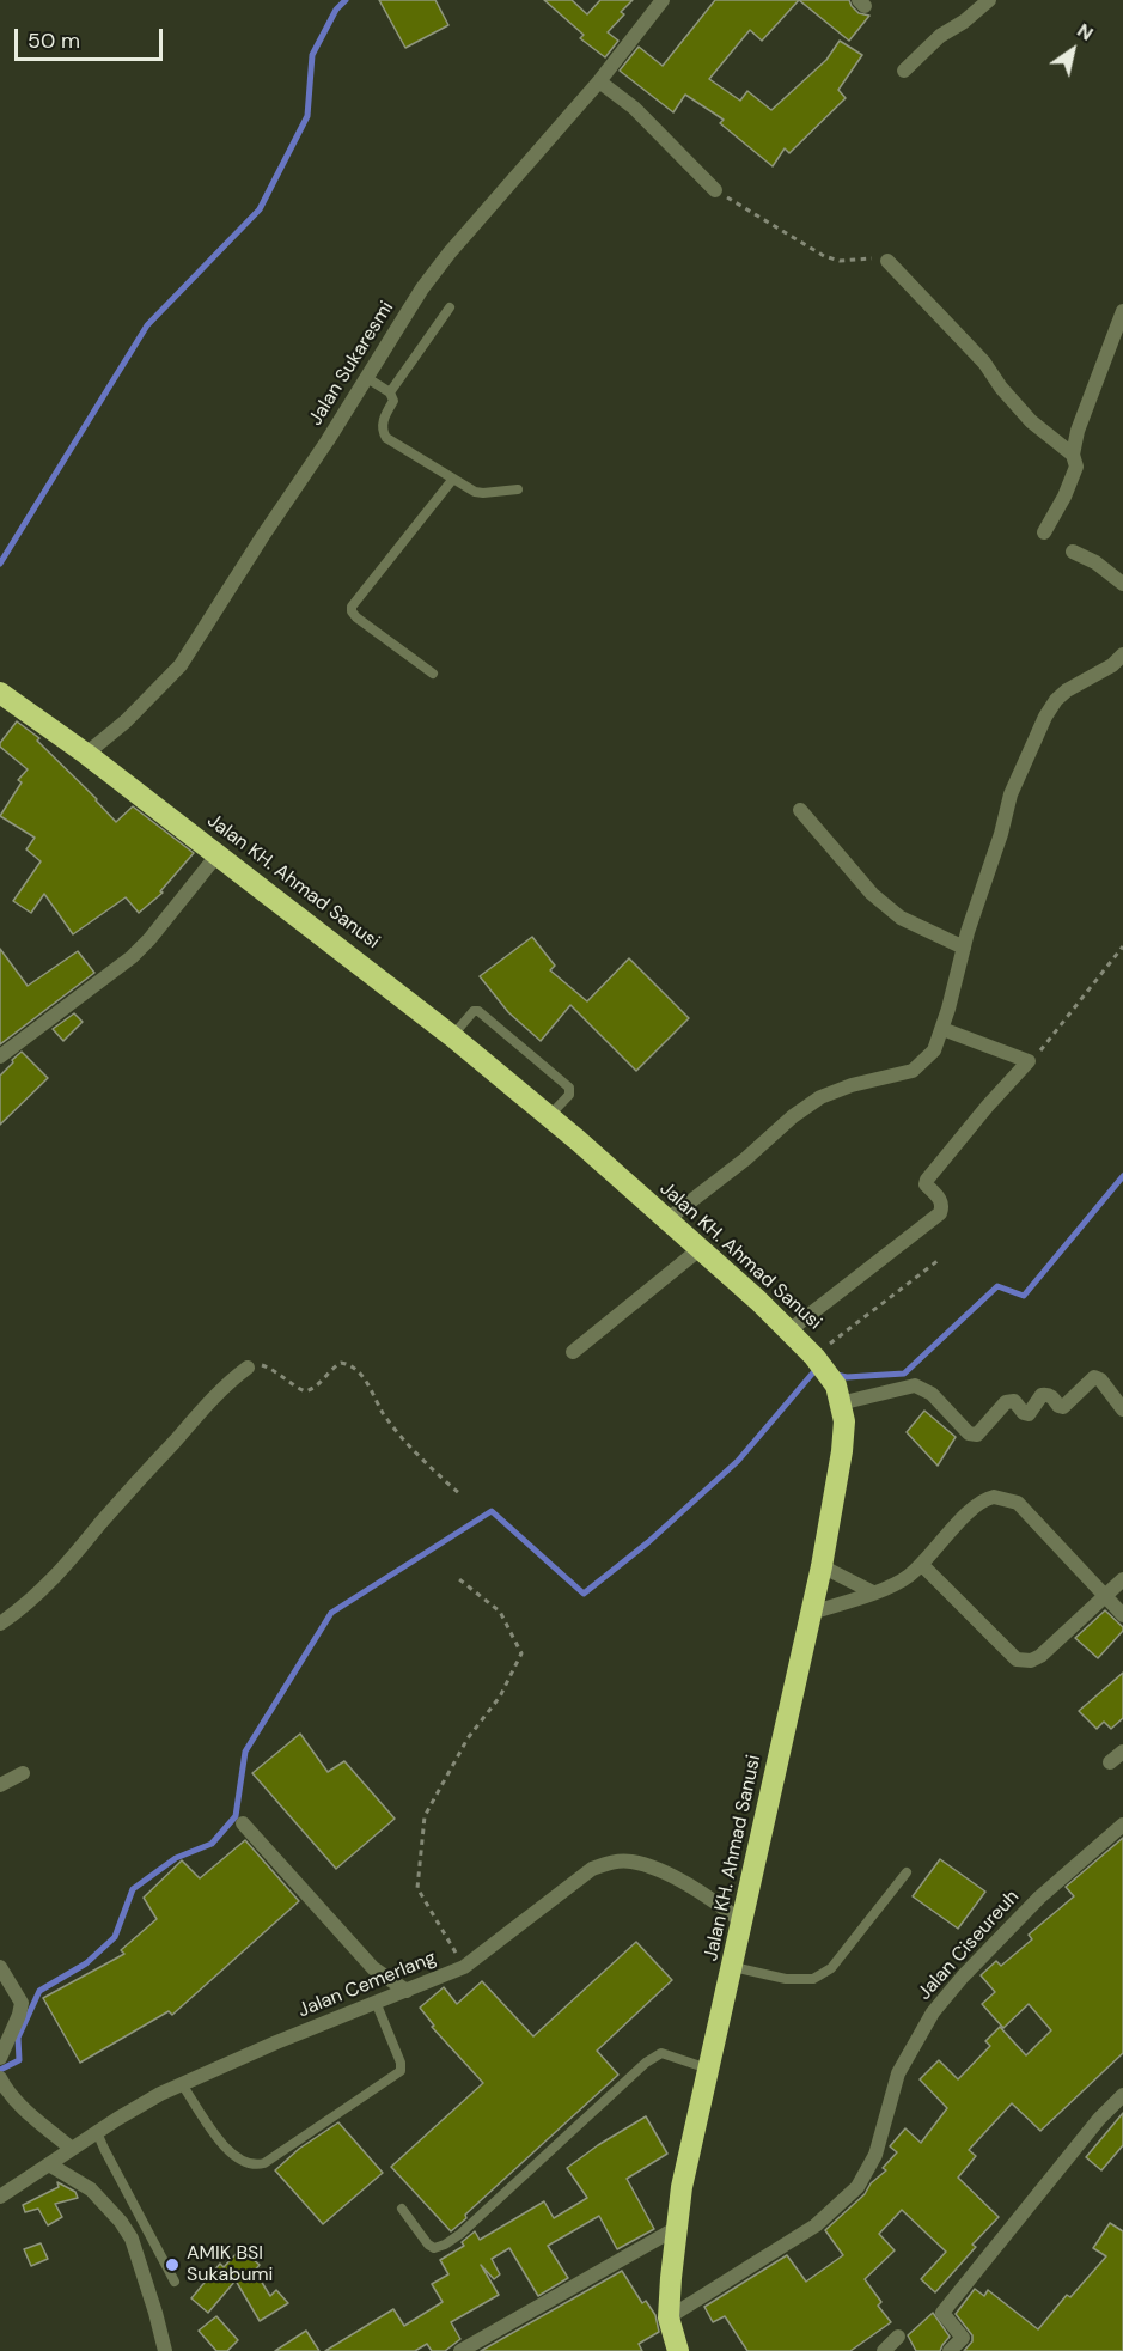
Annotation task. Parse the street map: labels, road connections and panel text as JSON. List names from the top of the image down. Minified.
{"streets":{"highway":["Jalan KH. Ahmad Sanusi"],"street":["Jalan Sukaresmi","Jalan Ciseureuh","Jalan Cemerlang"]},"crossings":[["Jalan Sukaresmi","Jalan KH. Ahmad Sanusi"],["Jalan KH. Ahmad Sanusi","Jalan Ciseureuh"],["Jalan KH. Ahmad Sanusi","Jalan Cemerlang"]],"places":["AMIK BSI Sukabumi"],"scale_bar":"50 m","north":"top right"}
